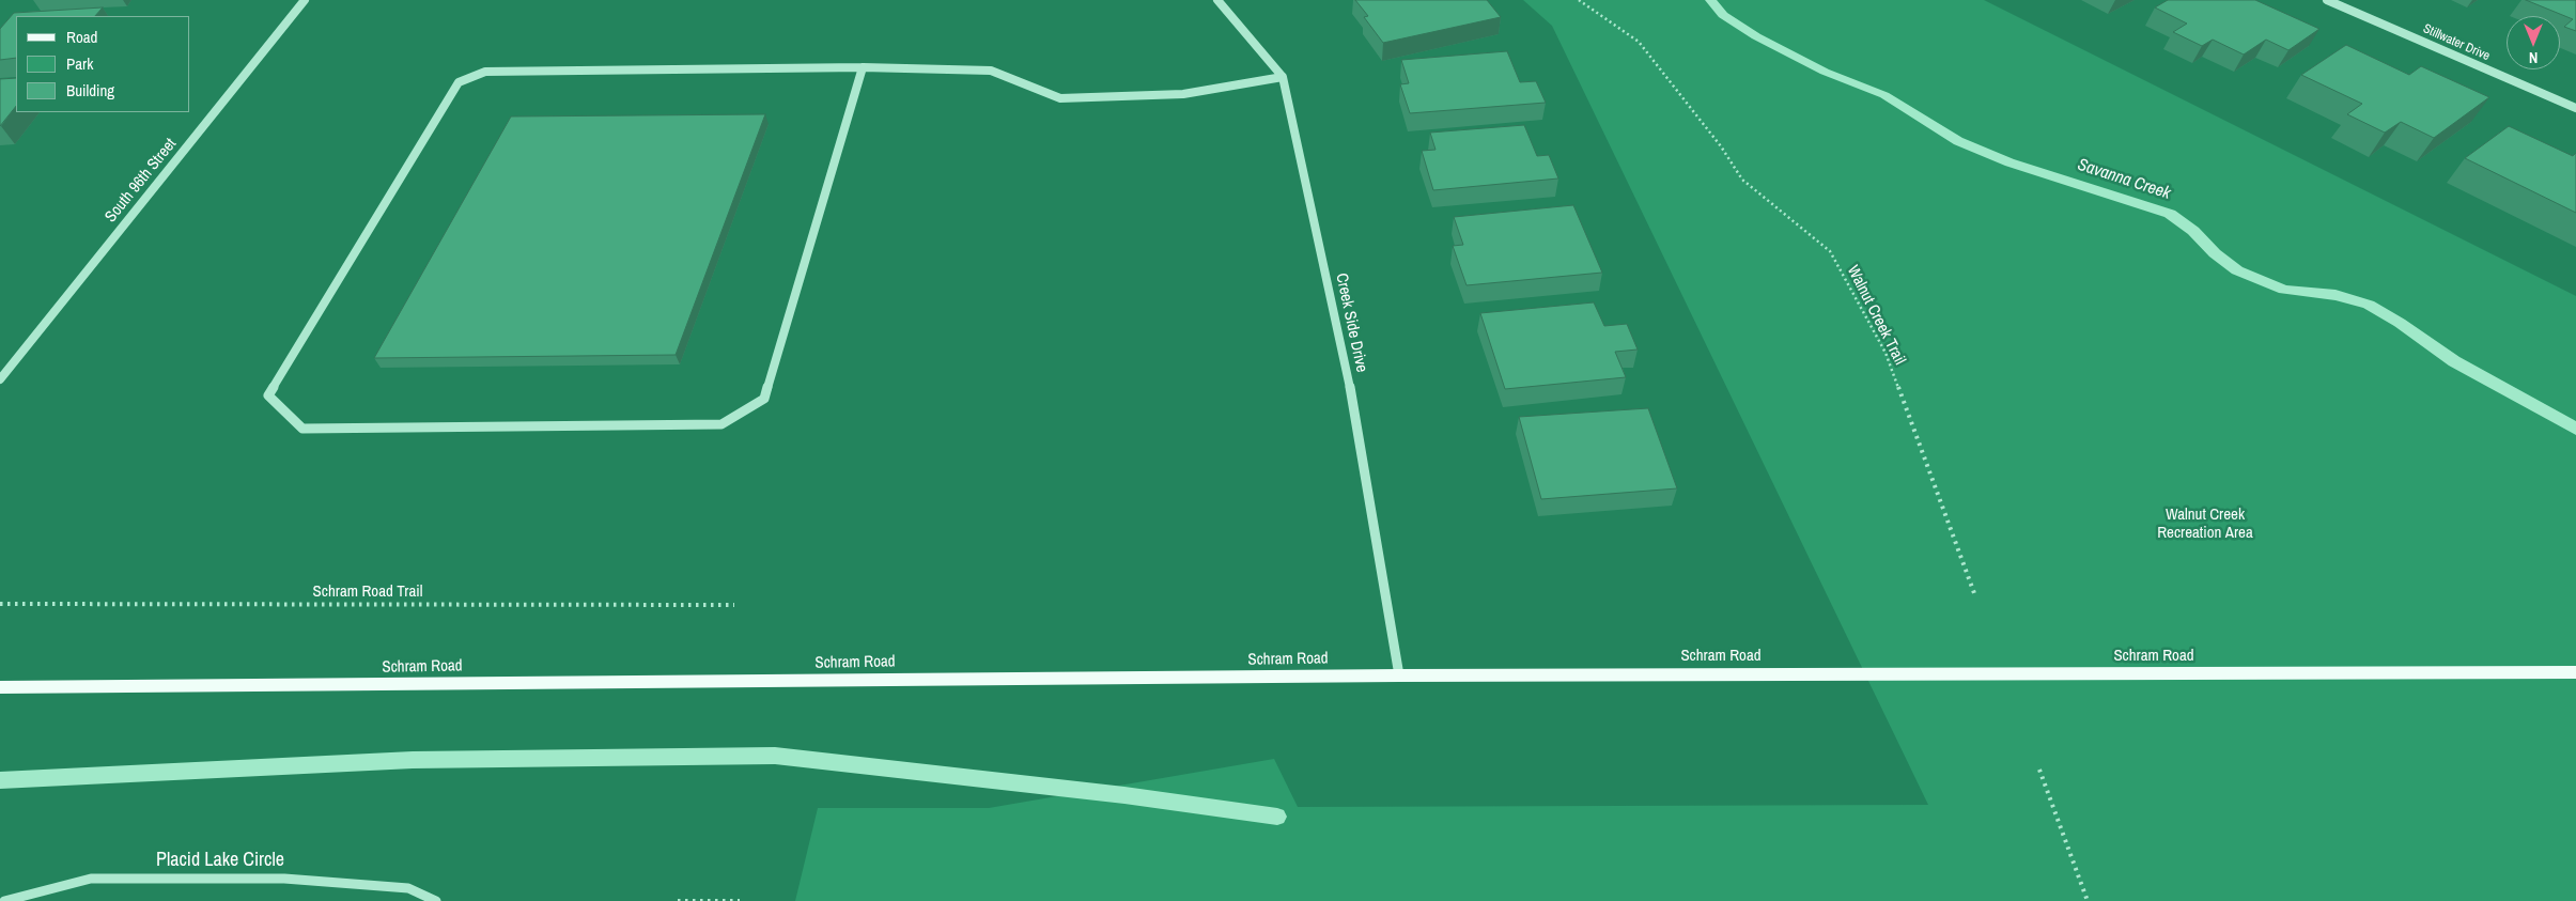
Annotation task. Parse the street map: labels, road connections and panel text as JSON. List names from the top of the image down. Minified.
{"streets":{"main road":["Schram Road"],"street":["Stillwater Drive","South 96th Street","Creek Side Drive","Placid Lake Circle"],"path":["Walnut Creek Trail","Schram Road Trail"]},"crossings":[["Creek Side Drive","Schram Road"]],"water":["Savanna Creek"],"parks":["Walnut Creek Recreation Area"],"legend":["Road","Park","Building"],"north":"bottom"}
